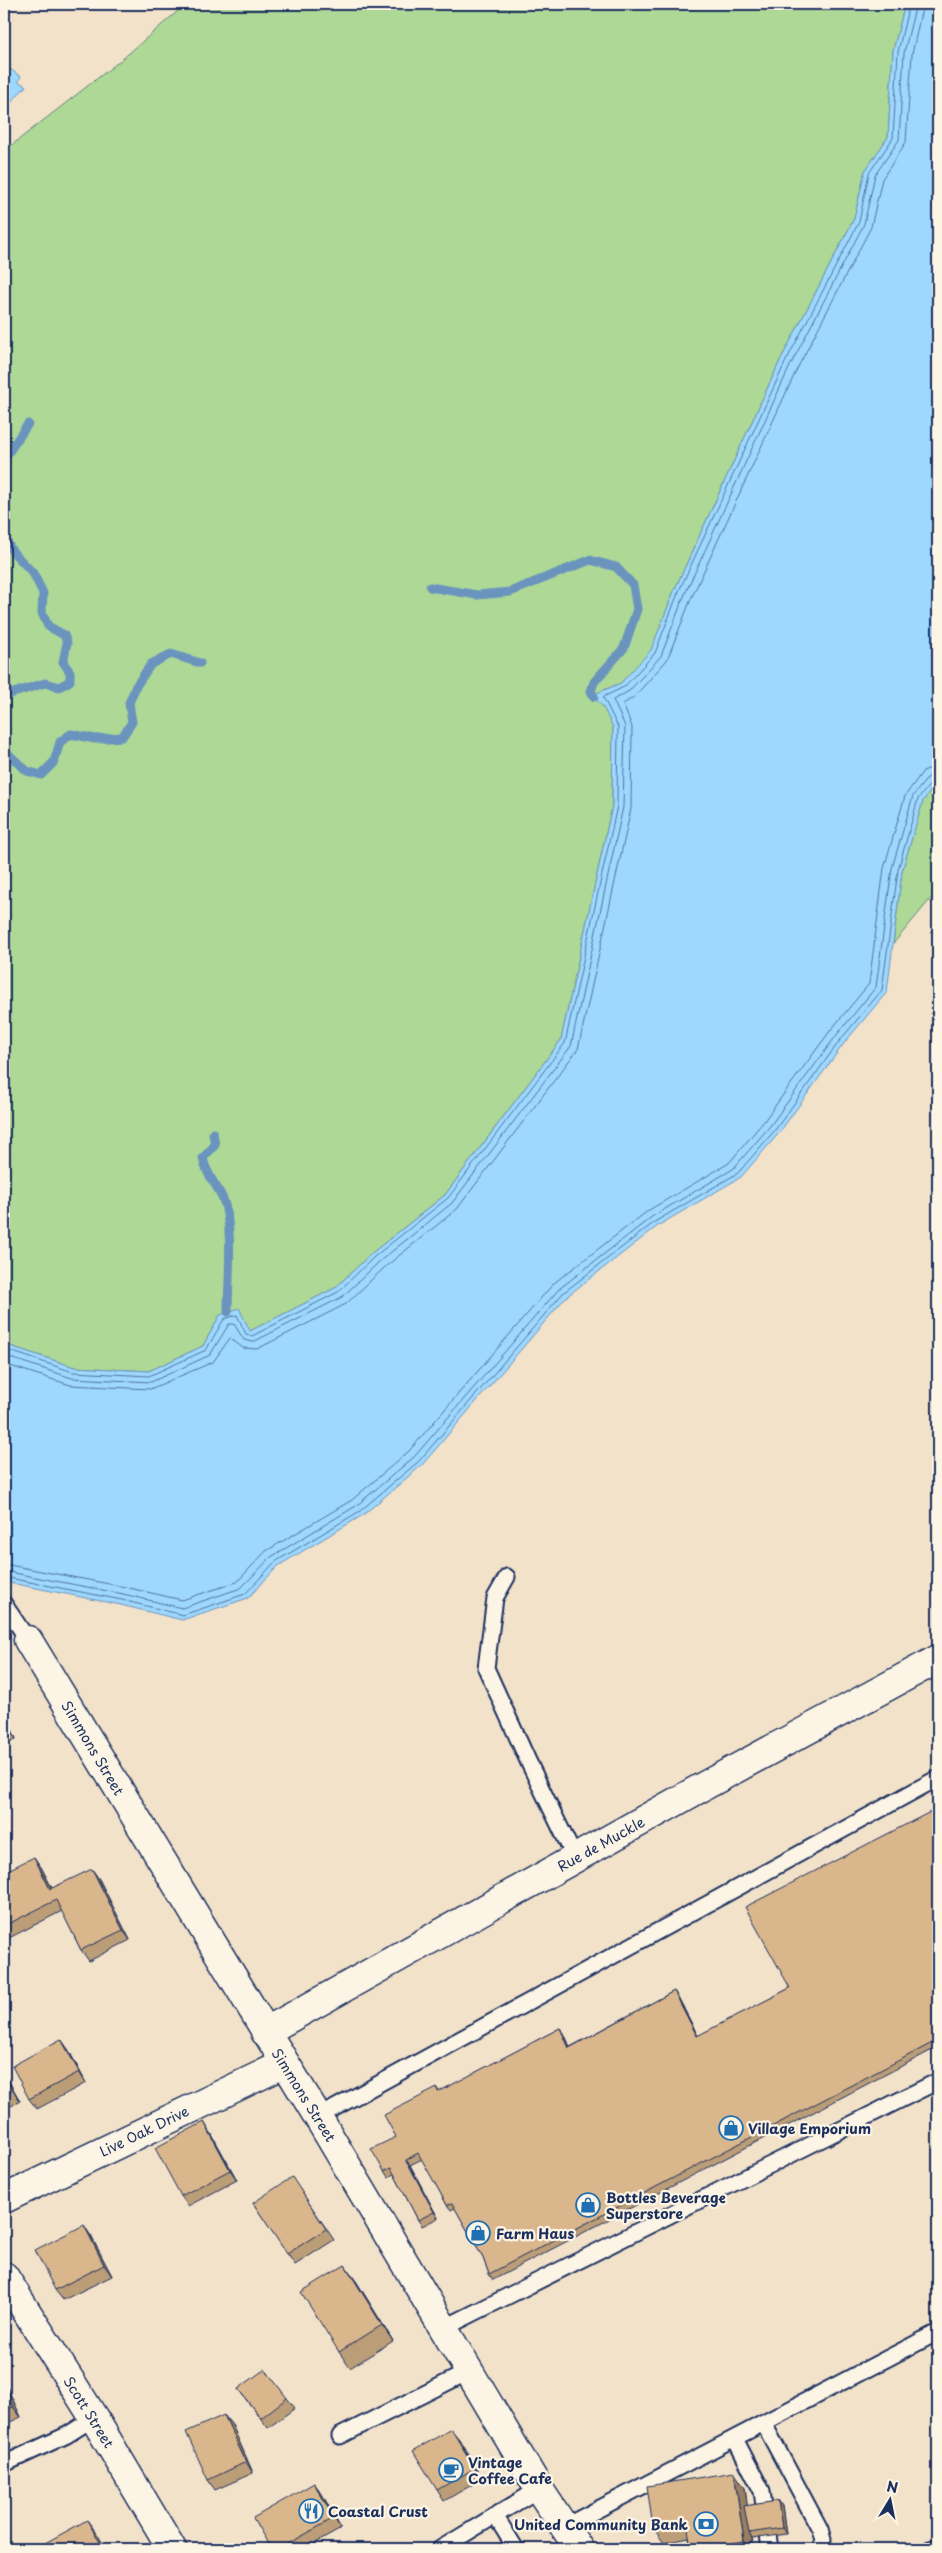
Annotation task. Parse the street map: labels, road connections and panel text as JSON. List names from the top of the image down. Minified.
{"streets":{"street":["Simmons Street","Rue de Muckle","Live Oak Drive","Scott Street"]},"crossings":[["Simmons Street","Rue de Muckle"],["Simmons Street","Live Oak Drive"]],"places":{"shop":["Village Emporium","Bottles Beverage Superstore","Farm Haus"],"cafe":["Vintage Coffee Cafe"],"restaurant":["Coastal Crust"],"bank":["United Community Bank"]},"north":"top"}
